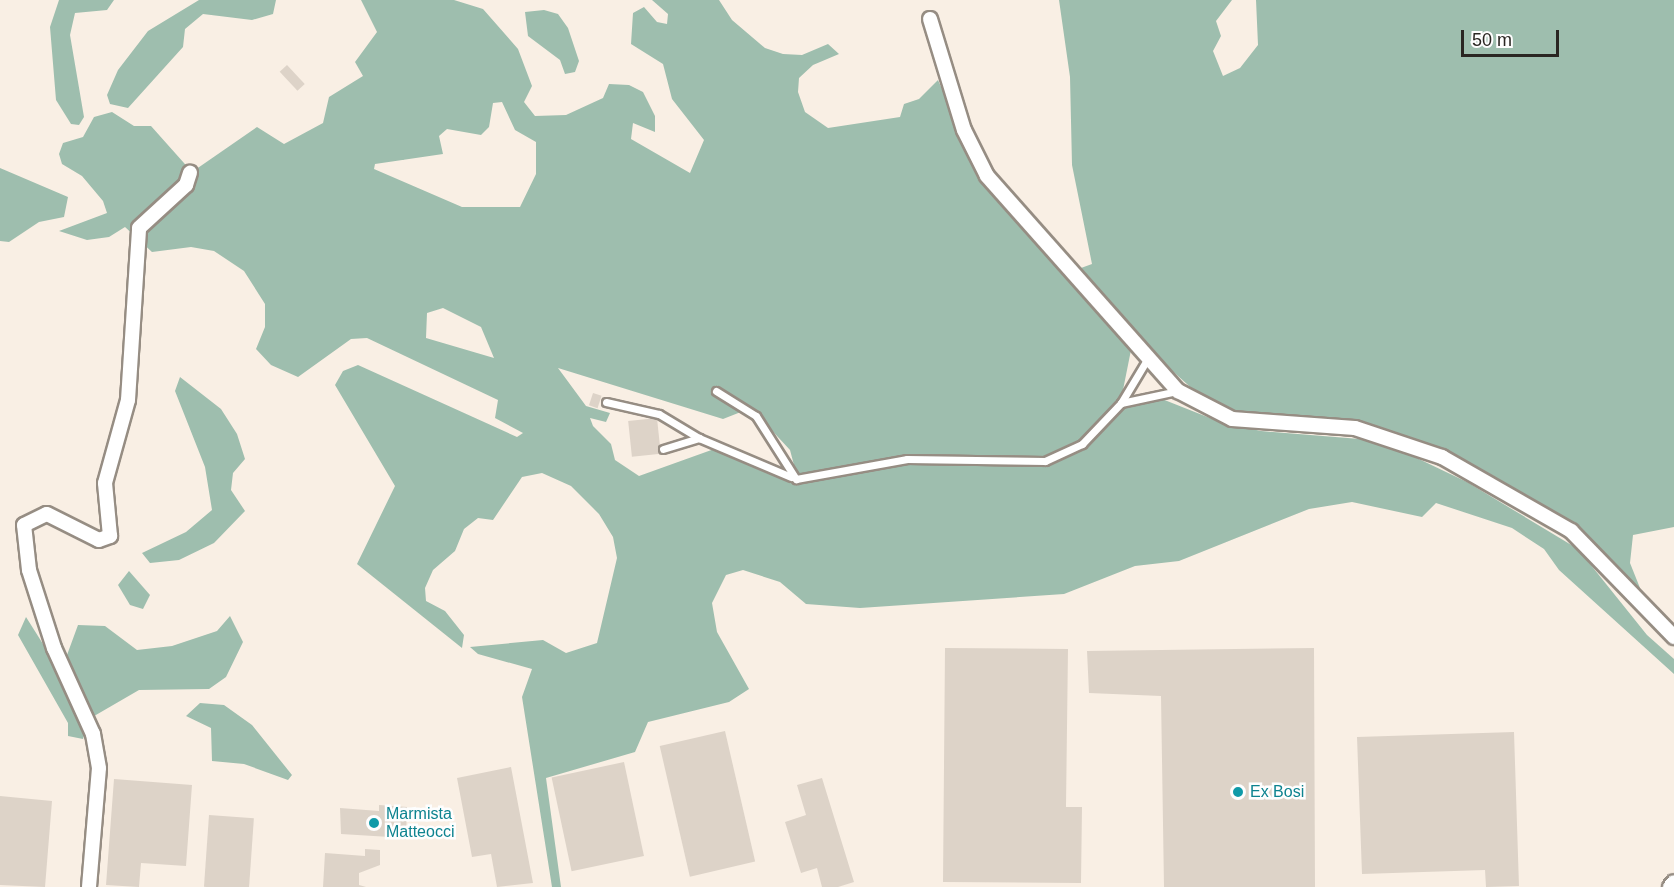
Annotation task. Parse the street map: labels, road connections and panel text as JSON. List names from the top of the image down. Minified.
{"places":["Ex Bosi","Marmista Matteocci"],"scale_bar":"50 m"}
